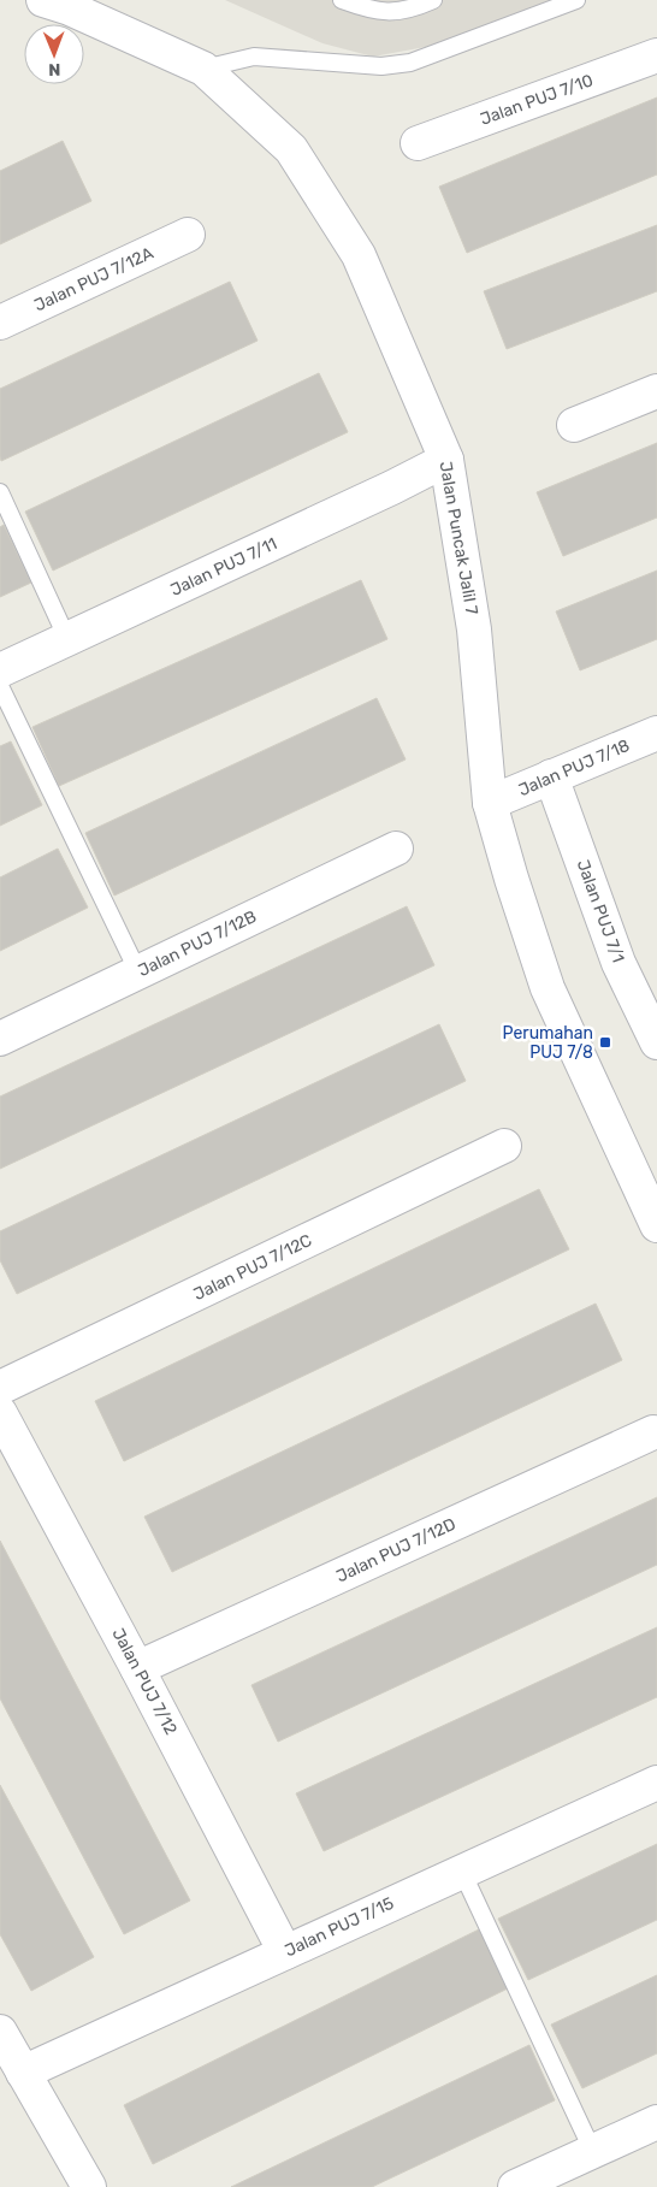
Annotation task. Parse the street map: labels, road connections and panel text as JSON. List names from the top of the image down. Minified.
{"streets":{"street":["Jalan PUJ 7/10","Jalan PUJ 7/12A","Jalan Puncak Jalil 7","Jalan PUJ 7/11","Jalan PUJ 7/18","Jalan PUJ 7/1","Jalan PUJ 7/12B","Jalan PUJ 7/12C","Jalan PUJ 7/12D","Jalan PUJ 7/12","Jalan PUJ 7/15"]},"crossings":[["Jalan Puncak Jalil 7","Jalan PUJ 7/11"],["Jalan Puncak Jalil 7","Jalan PUJ 7/18"],["Jalan PUJ 7/18","Jalan PUJ 7/1"],["Jalan PUJ 7/12D","Jalan PUJ 7/12"],["Jalan PUJ 7/12","Jalan PUJ 7/15"]],"places":{"transit":["Perumahan PUJ 7/8"]},"north":"bottom"}
